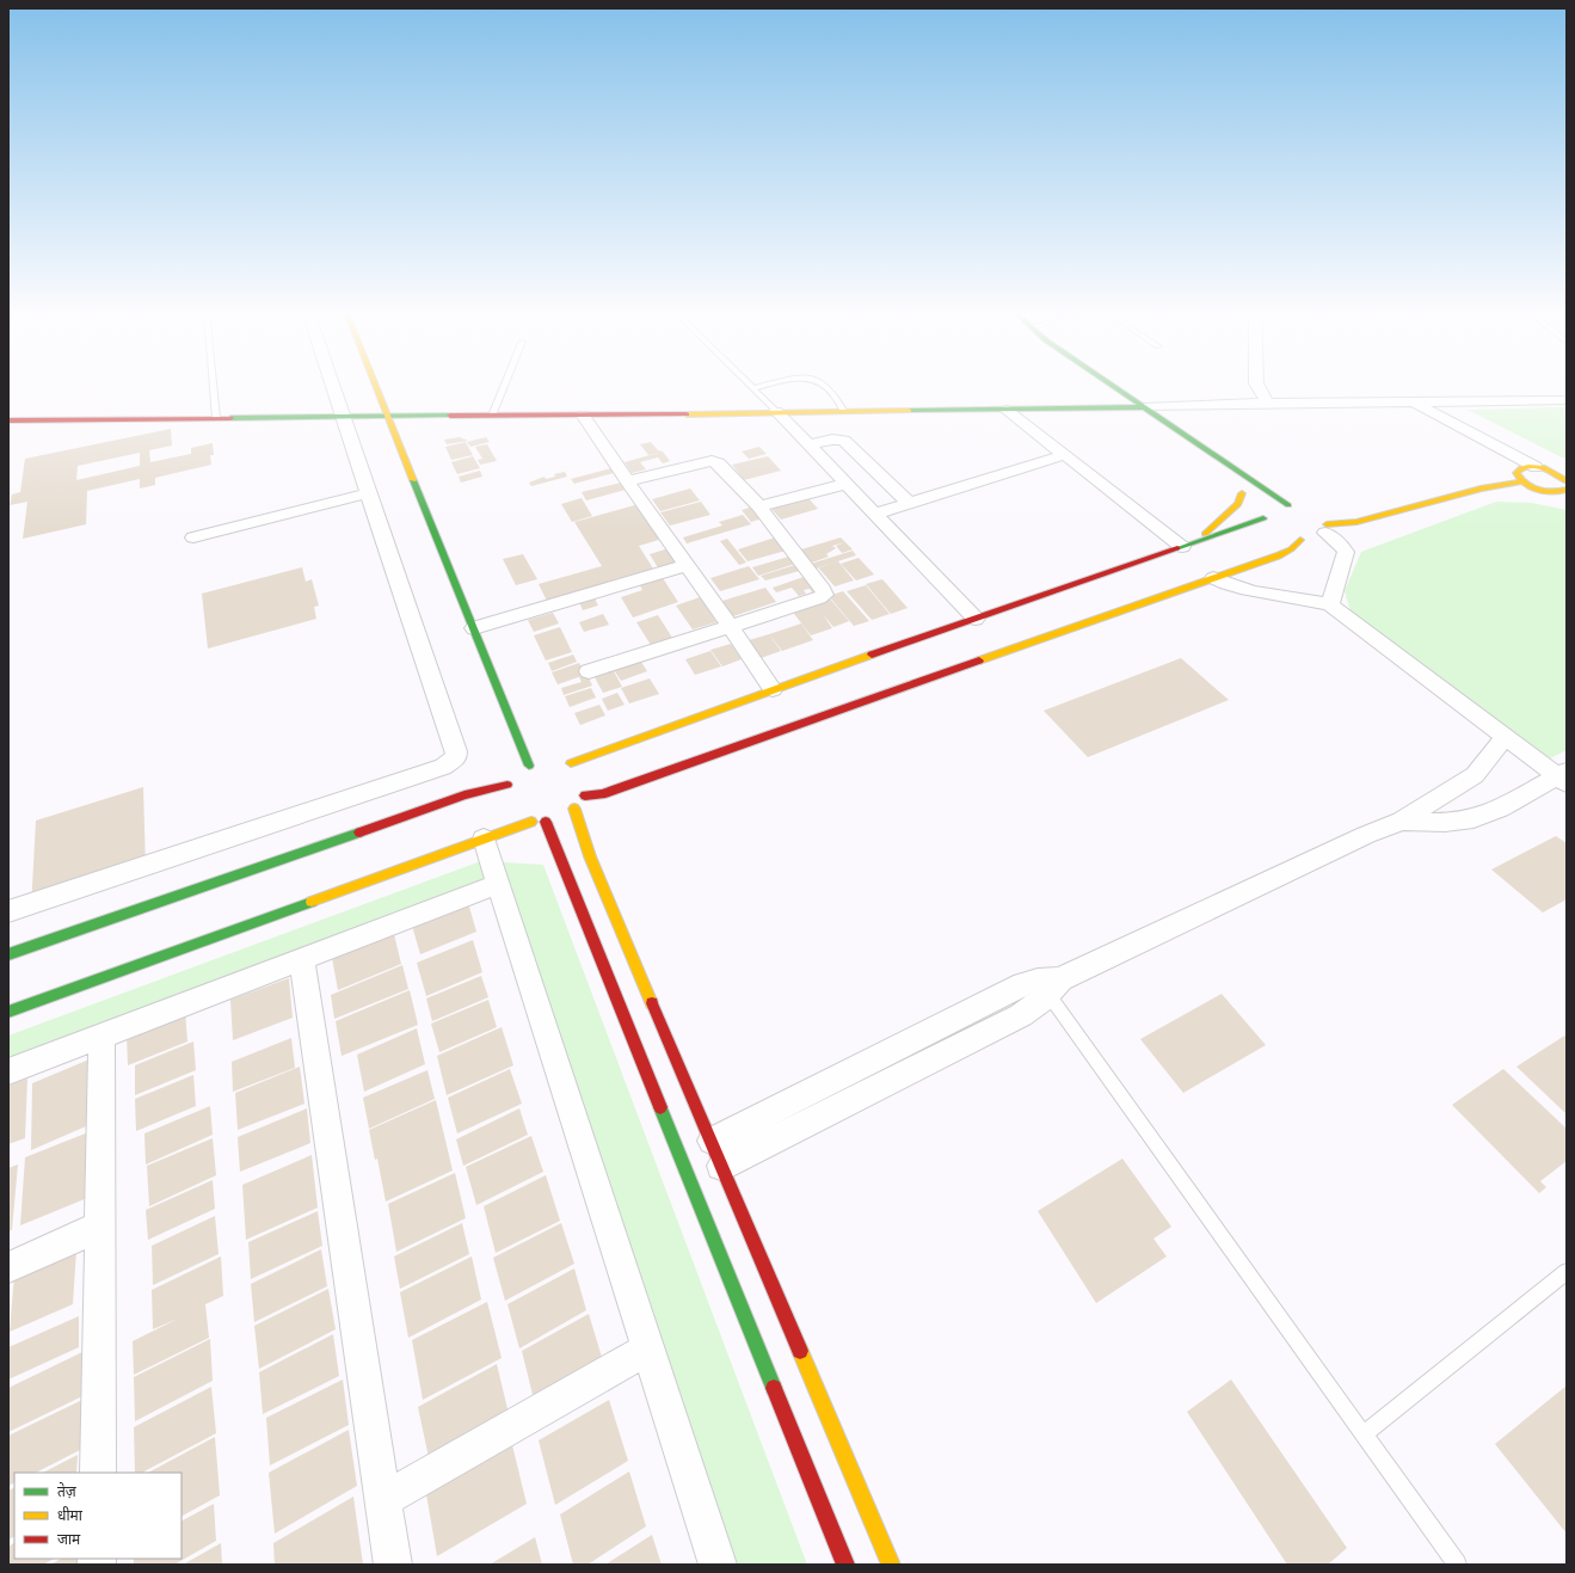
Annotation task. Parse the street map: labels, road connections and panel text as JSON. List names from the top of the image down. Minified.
{"legend":["तेज़","धीमा","जाम"]}
